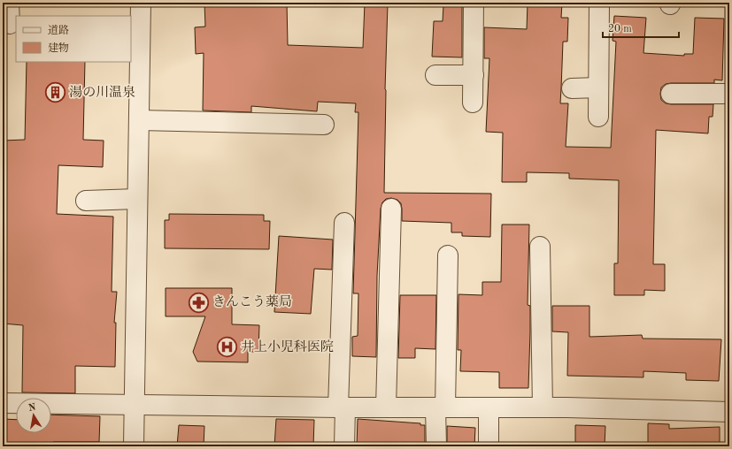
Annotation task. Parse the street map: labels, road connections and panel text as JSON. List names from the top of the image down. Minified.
{"places":{"building":["湯の川温泉"],"pharmacy":["きんこう薬局"],"hospital":["井上小児科医院"]},"legend":["道路","建物"],"scale_bar":"20 m","north":"top"}
